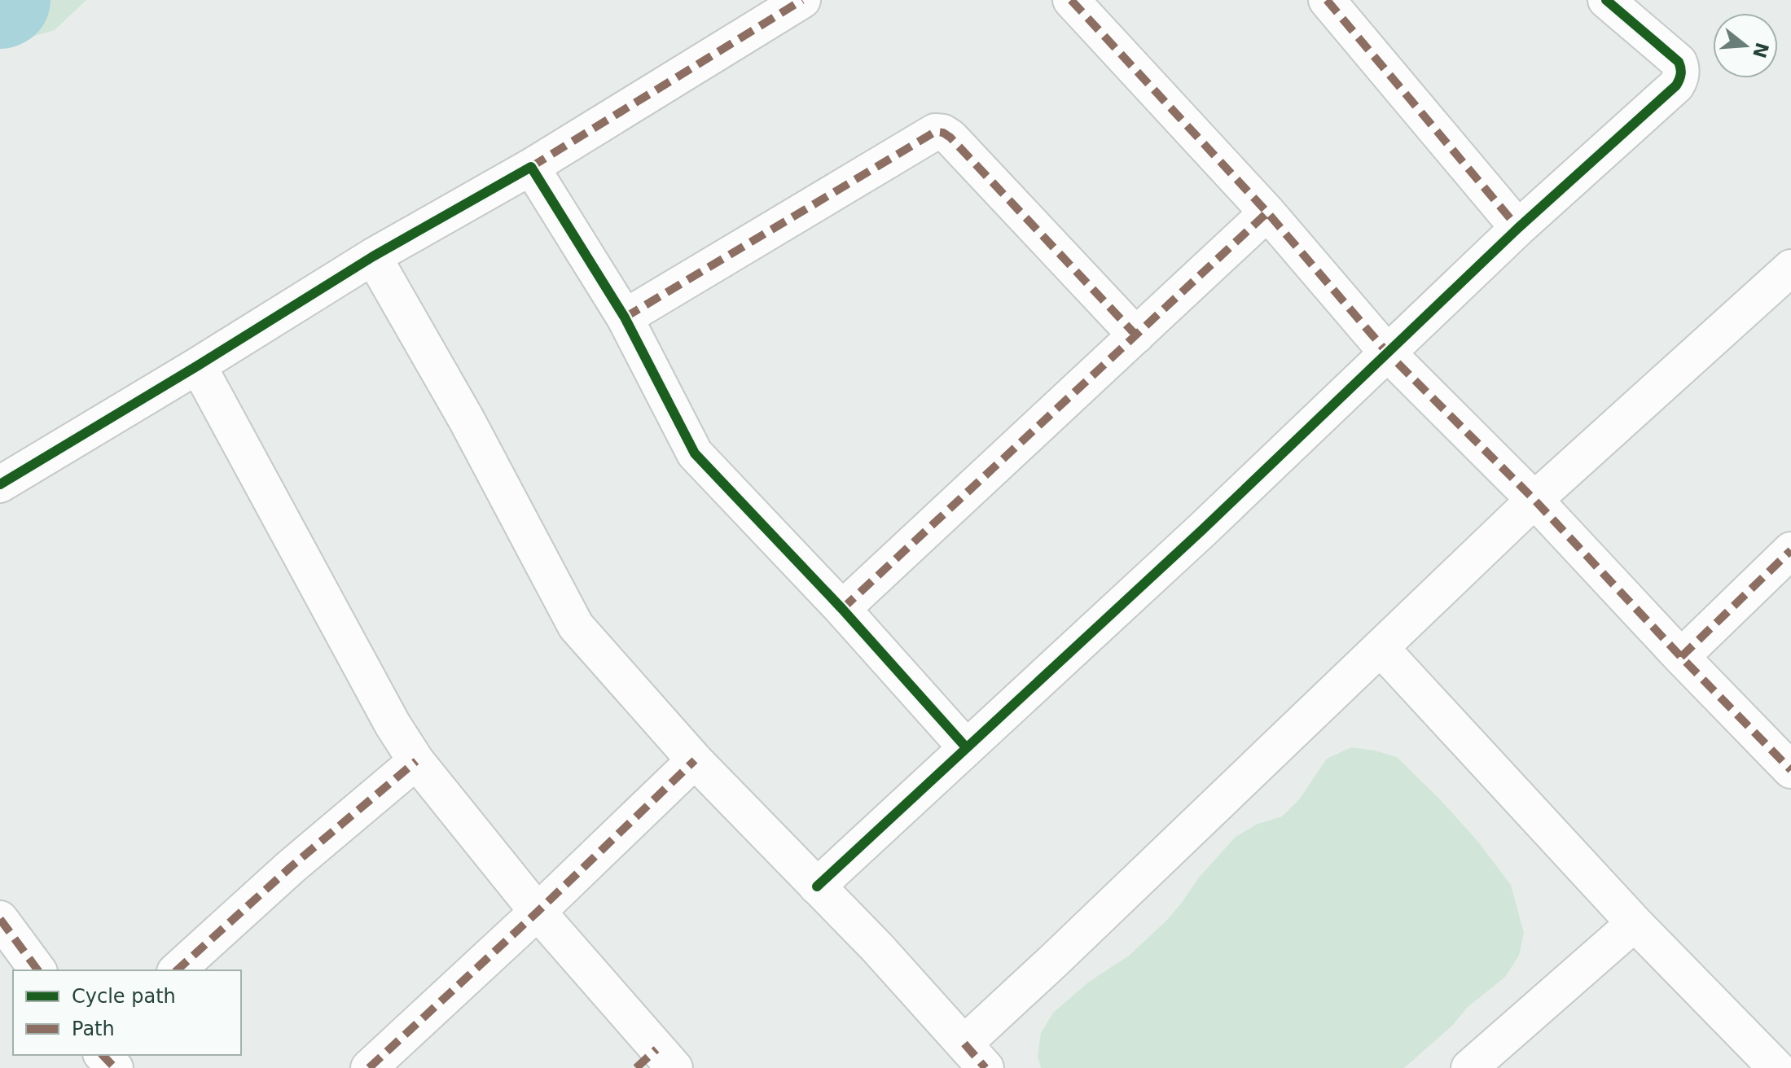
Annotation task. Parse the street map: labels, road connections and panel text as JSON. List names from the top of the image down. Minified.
{"legend":["Cycle path","Path"],"north":"right"}
